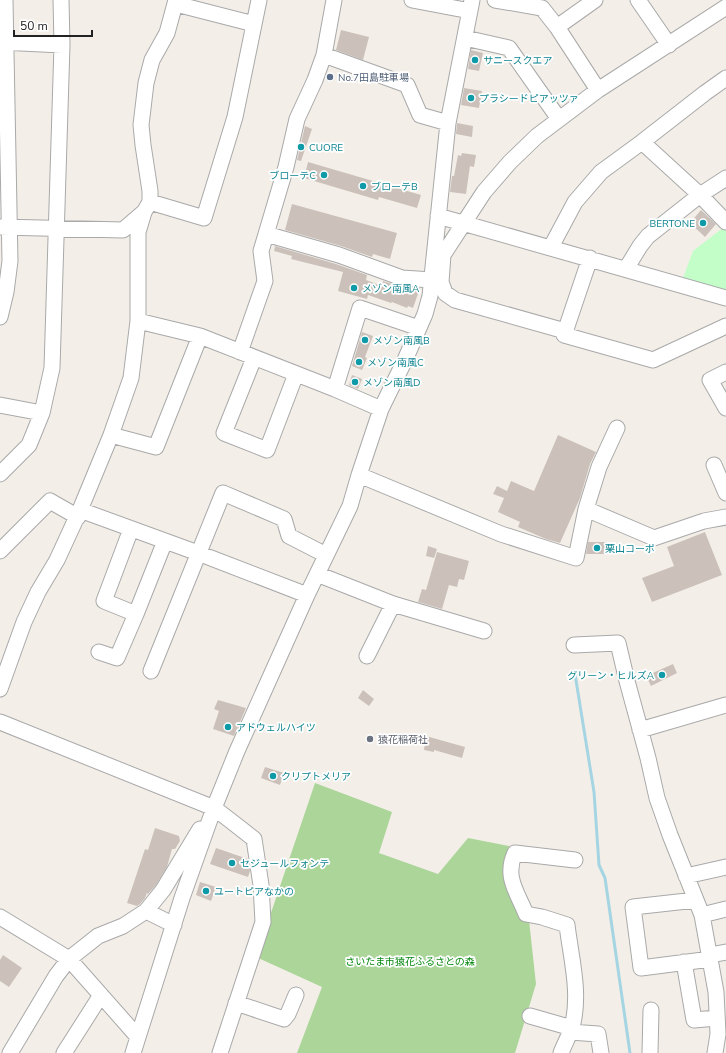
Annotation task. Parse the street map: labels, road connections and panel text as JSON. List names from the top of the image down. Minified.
{"parks":["さいたま市猿花ふるさとの森"],"places":["サニースクエア","No.7田島駐車場","プラシードピアッツァ","CUORE","ブローテC","ブローテB","BERTONE","メゾン南風A","メゾン南風B","メゾン南風C","メゾン南風D","栗山コーポ","グリーン・ヒルズA","アドウェルハイツ","猿花稲荷社","クリプトメリア","セジュールフォンテ","ユートピアなかの"],"scale_bar":"50 m"}
